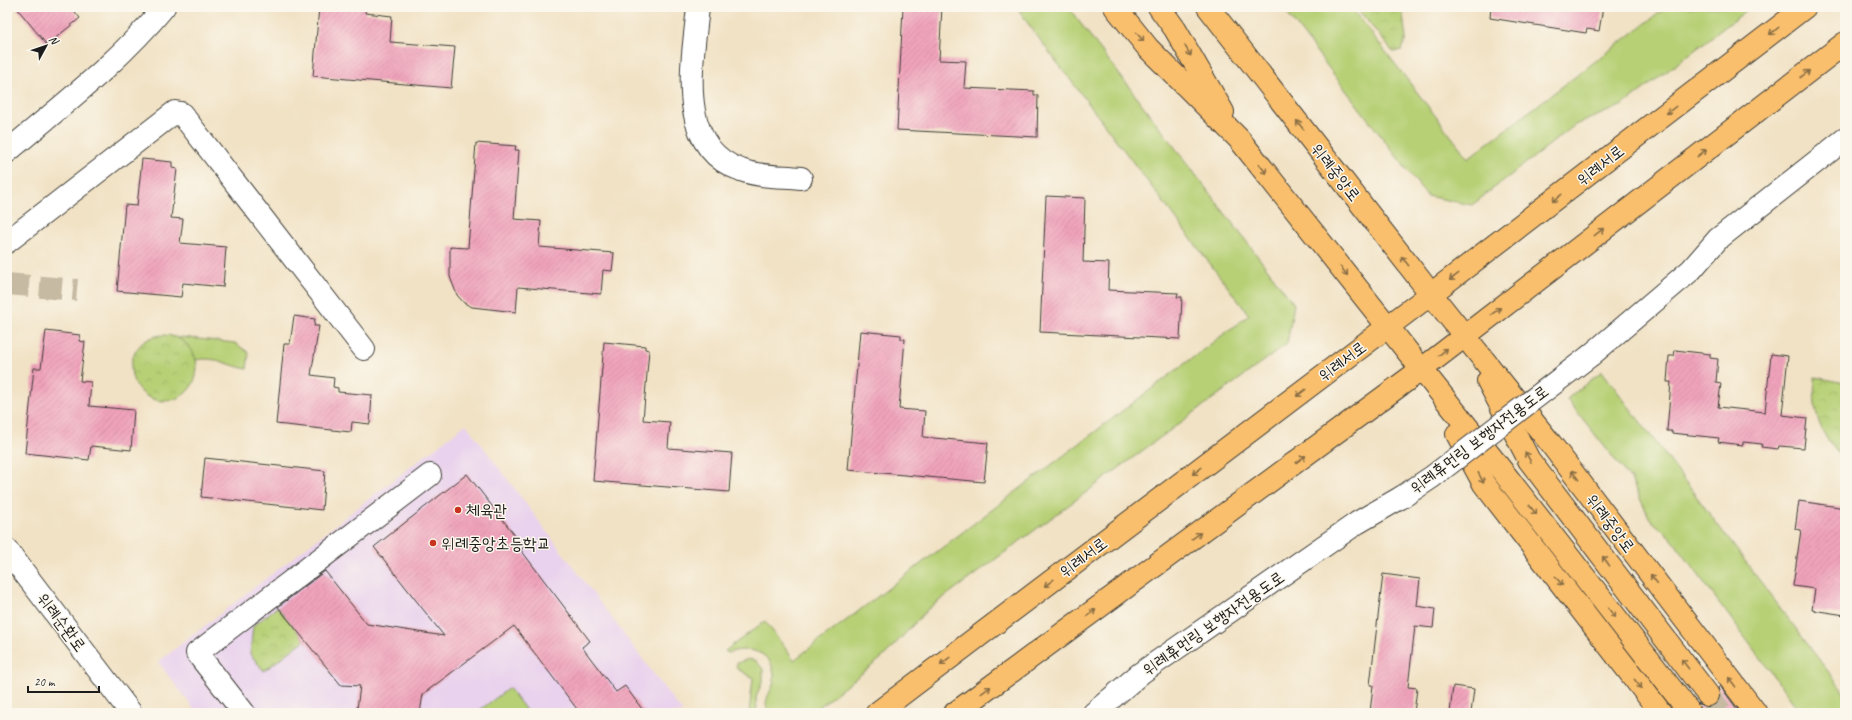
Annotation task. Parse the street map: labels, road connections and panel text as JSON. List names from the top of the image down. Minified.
{"streets":{"main road":["위례서로","위례중앙로"],"street":["위례휴먼링 보행자전용도로","위례순환로"]},"crossings":[["위례서로","위례중앙로"]],"places":["체육관","위례중앙초등학교"],"scale_bar":"20 m","north":"top right"}
